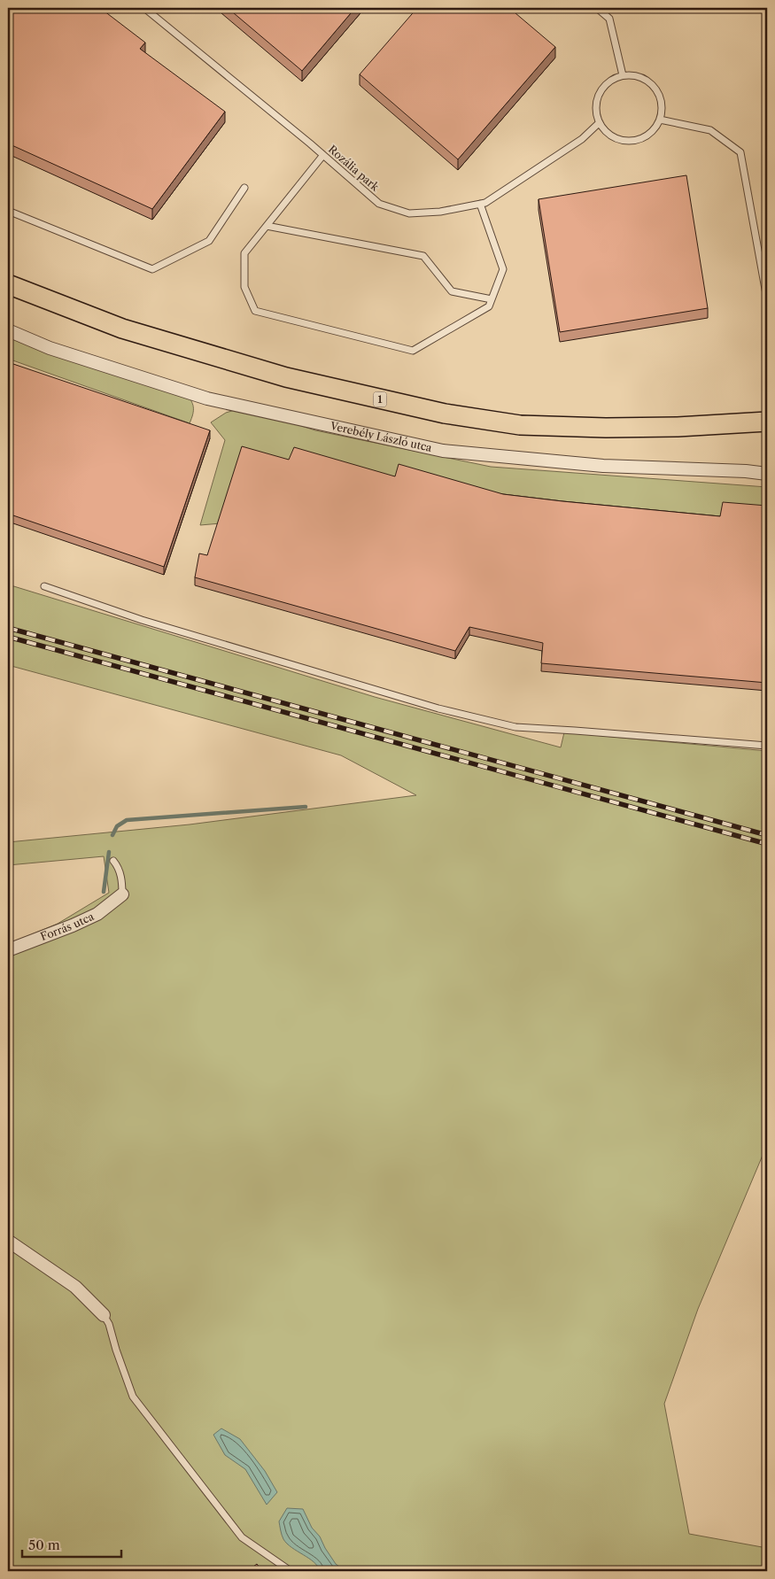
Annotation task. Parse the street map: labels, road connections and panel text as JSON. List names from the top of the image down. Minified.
{"streets":{"main road":["1"],"street":["Verebély László utca","Forrás utca"],"lane":["Rozália park"]},"scale_bar":"50 m"}
